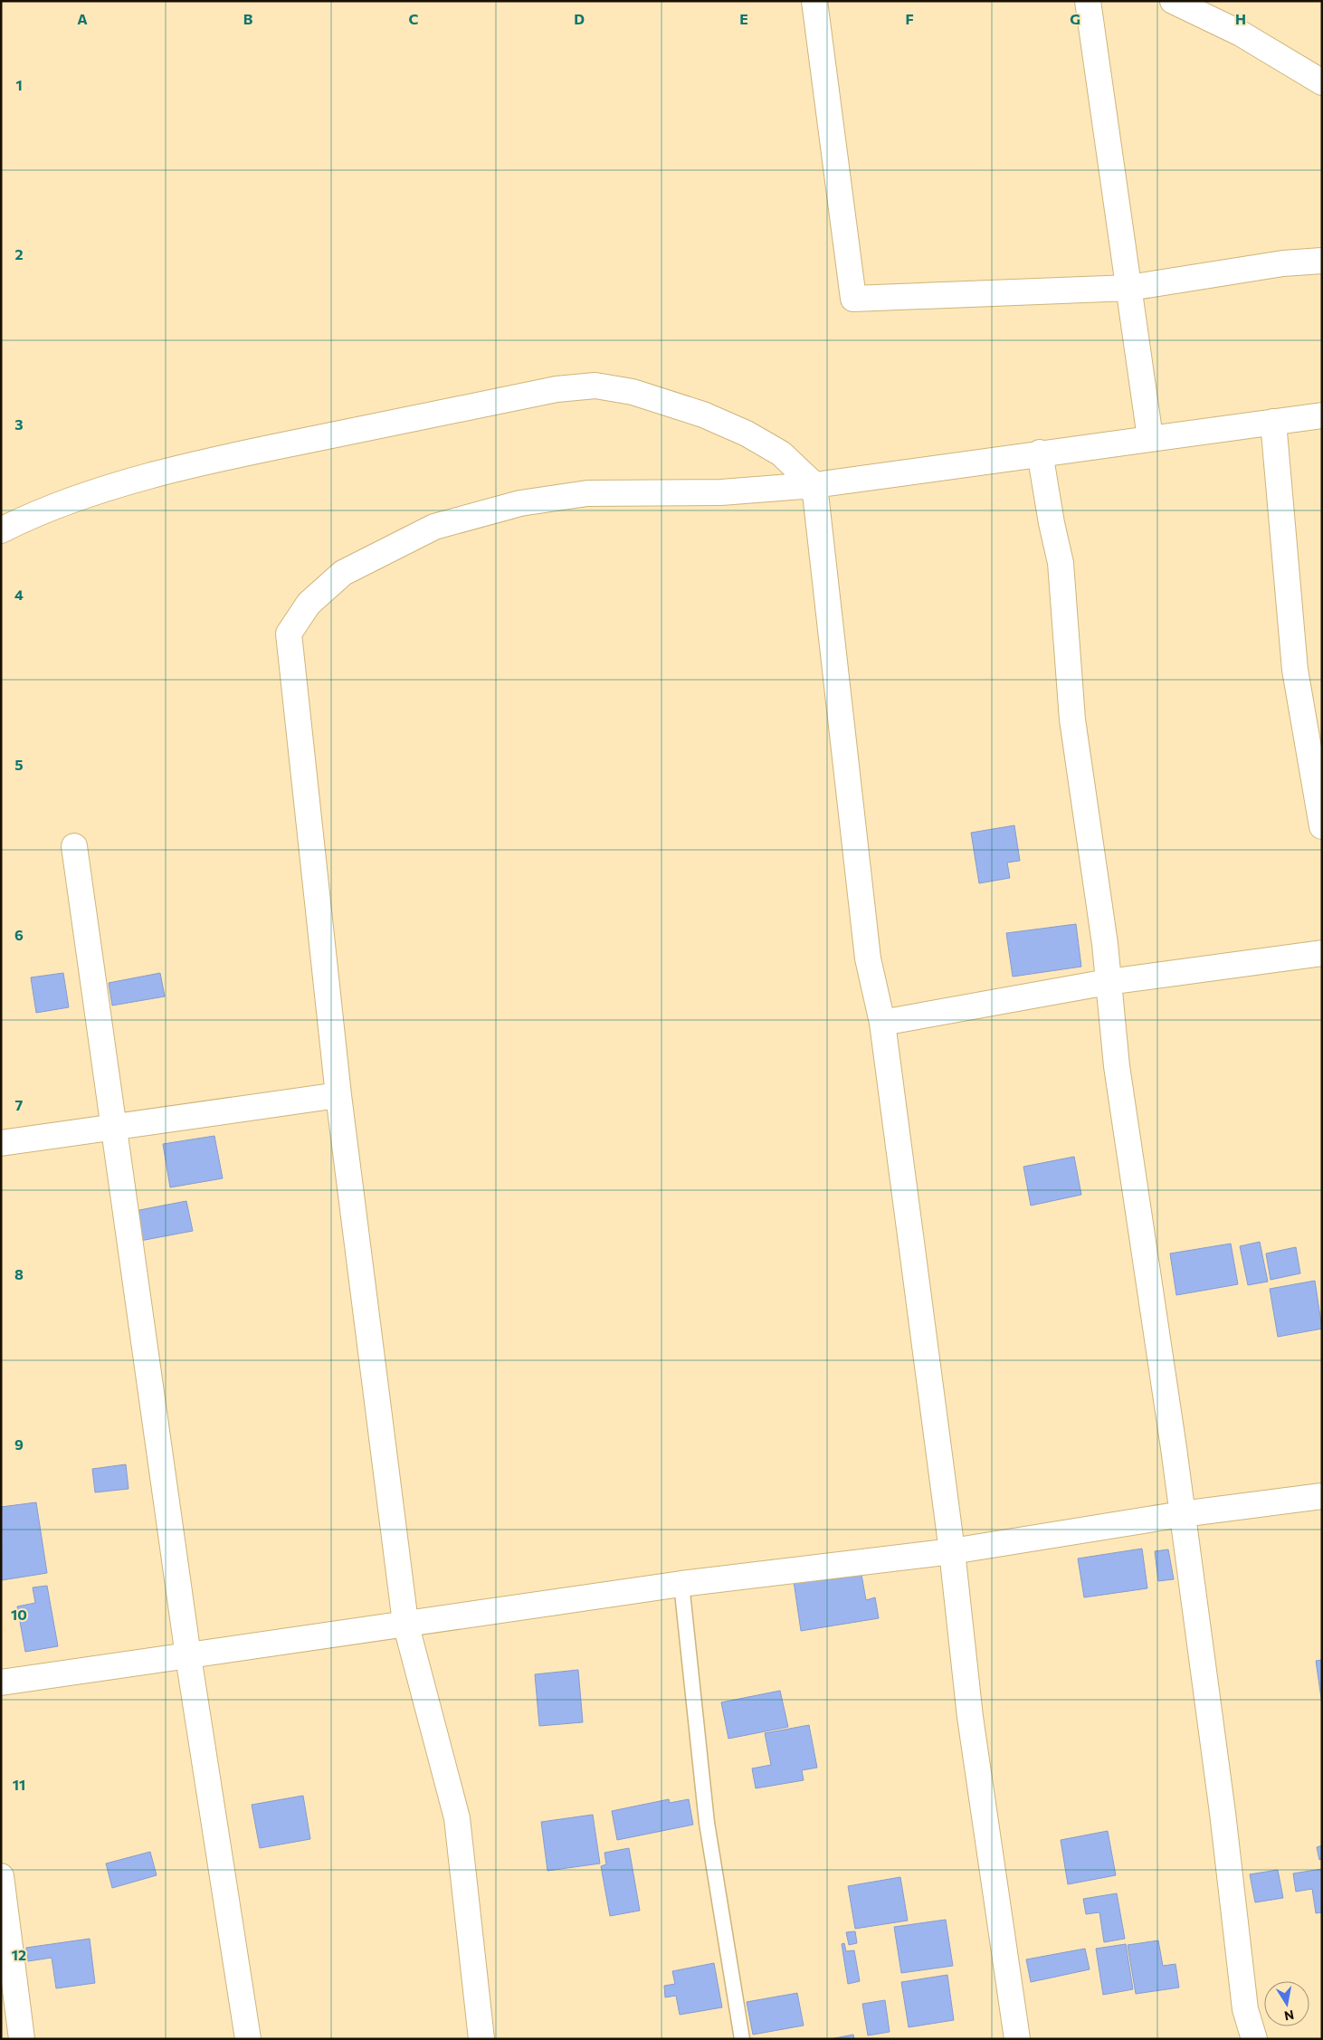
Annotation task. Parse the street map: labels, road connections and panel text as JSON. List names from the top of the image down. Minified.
{"north":"bottom","grid":{"columns":["A","B","C","D","E","F","G","H"],"rows":["1","2","3","4","5","6","7","8","9","10","11","12"]}}
